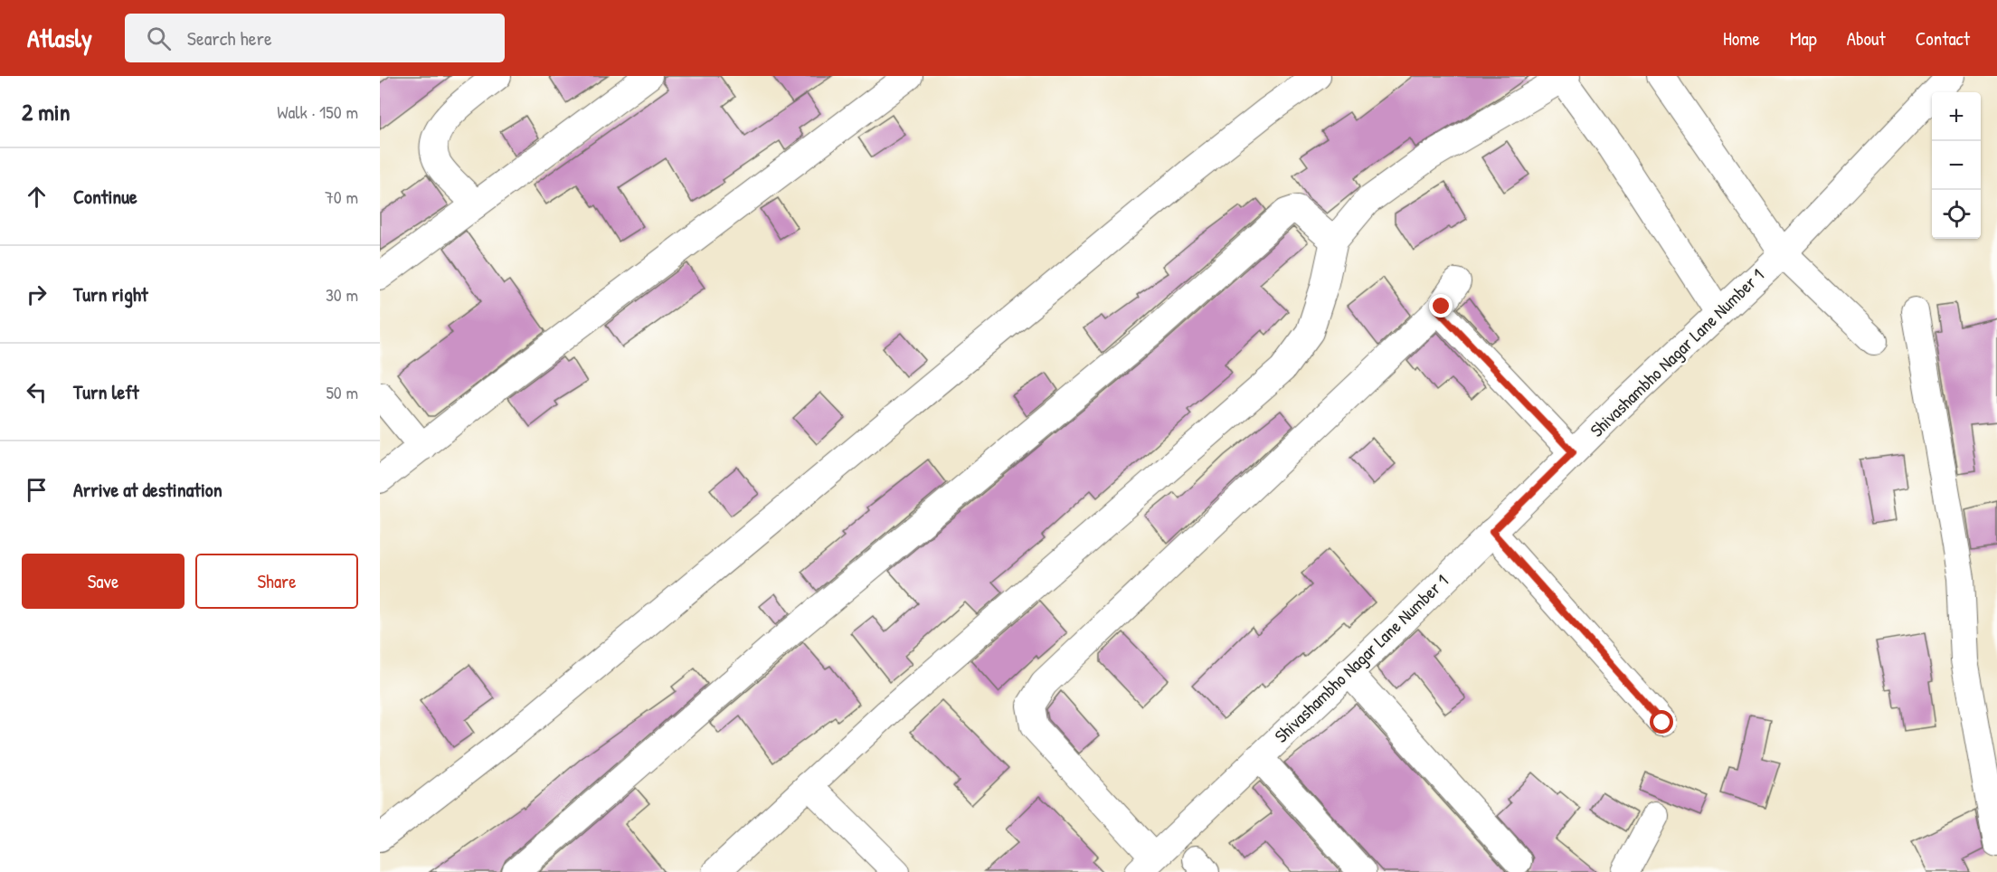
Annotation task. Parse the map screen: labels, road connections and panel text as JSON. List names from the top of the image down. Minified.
{"streets":{"street":["Shivashambho Nagar Lane Number 1"]},"page":{"header":"Atlasly","search":"Search here","nav":["Home","Map","About","Contact"],"heading":["2 min","Walk · 150 m"],"map_buttons":["+","−"],"list":[["Continue","70 m"],["Turn right","30 m"],["Turn left","50 m"],"Arrive at destination"],"buttons":["Save","Share"]}}
